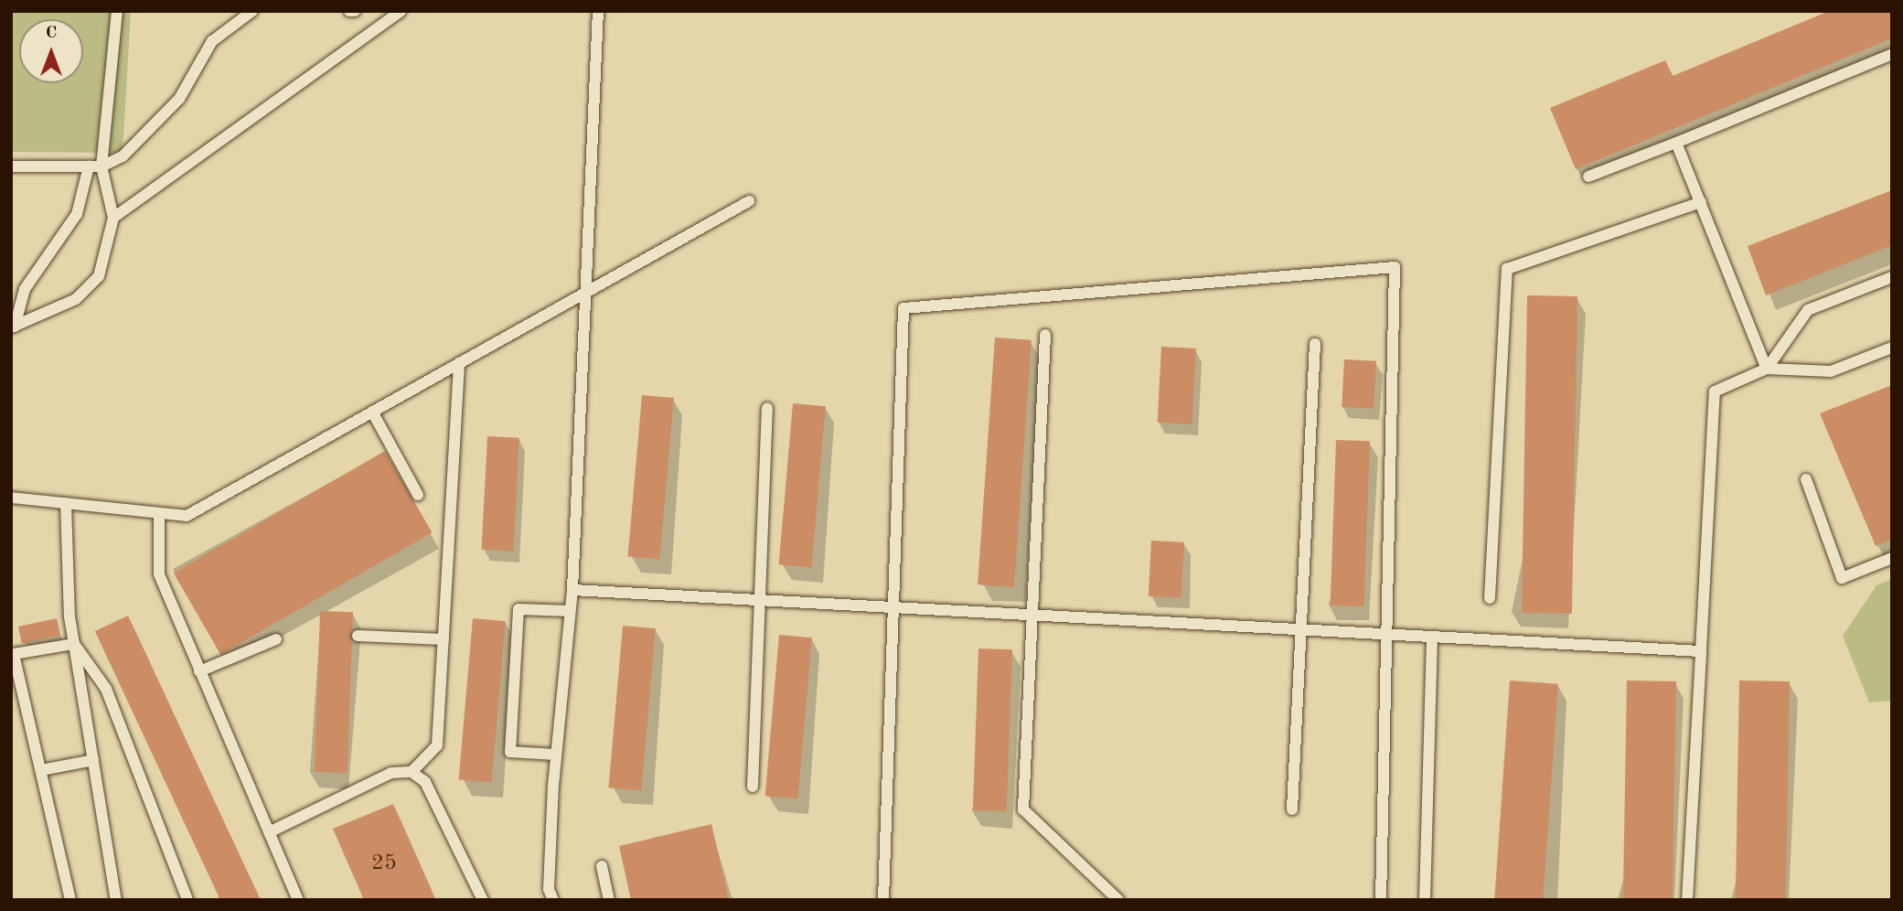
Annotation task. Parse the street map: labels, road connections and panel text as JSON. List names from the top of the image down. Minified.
{"house_numbers":["25"],"north":"top"}
